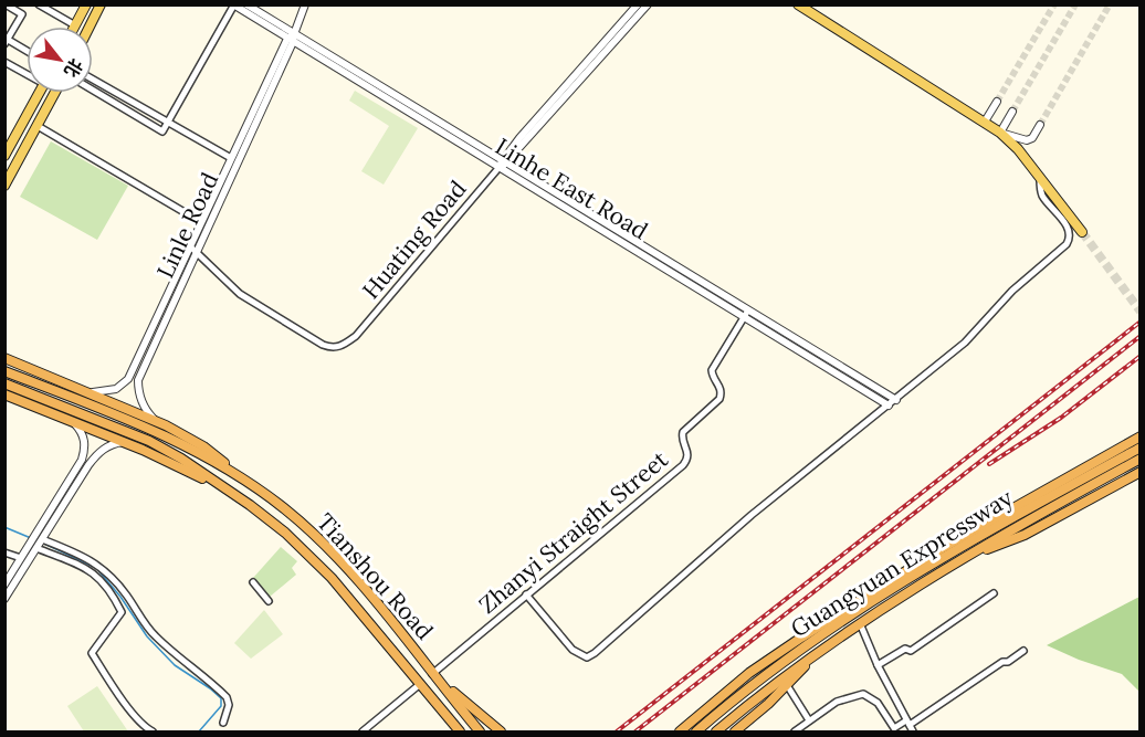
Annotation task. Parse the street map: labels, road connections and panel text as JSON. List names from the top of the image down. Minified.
{"streets":{"highway":["Guangyuan Expressway","Tianshou Road"],"street":["Linhe East Road","Linle Road","Huating Road","Zhanyi Straight Street"]},"crossings":[["Linhe East Road","Linle Road"],["Linhe East Road","Huating Road"],["Linhe East Road","Zhanyi Straight Street"],["Linle Road","Huating Road"],["Zhanyi Straight Street","Tianshou Road"]],"north":"bottom right"}
